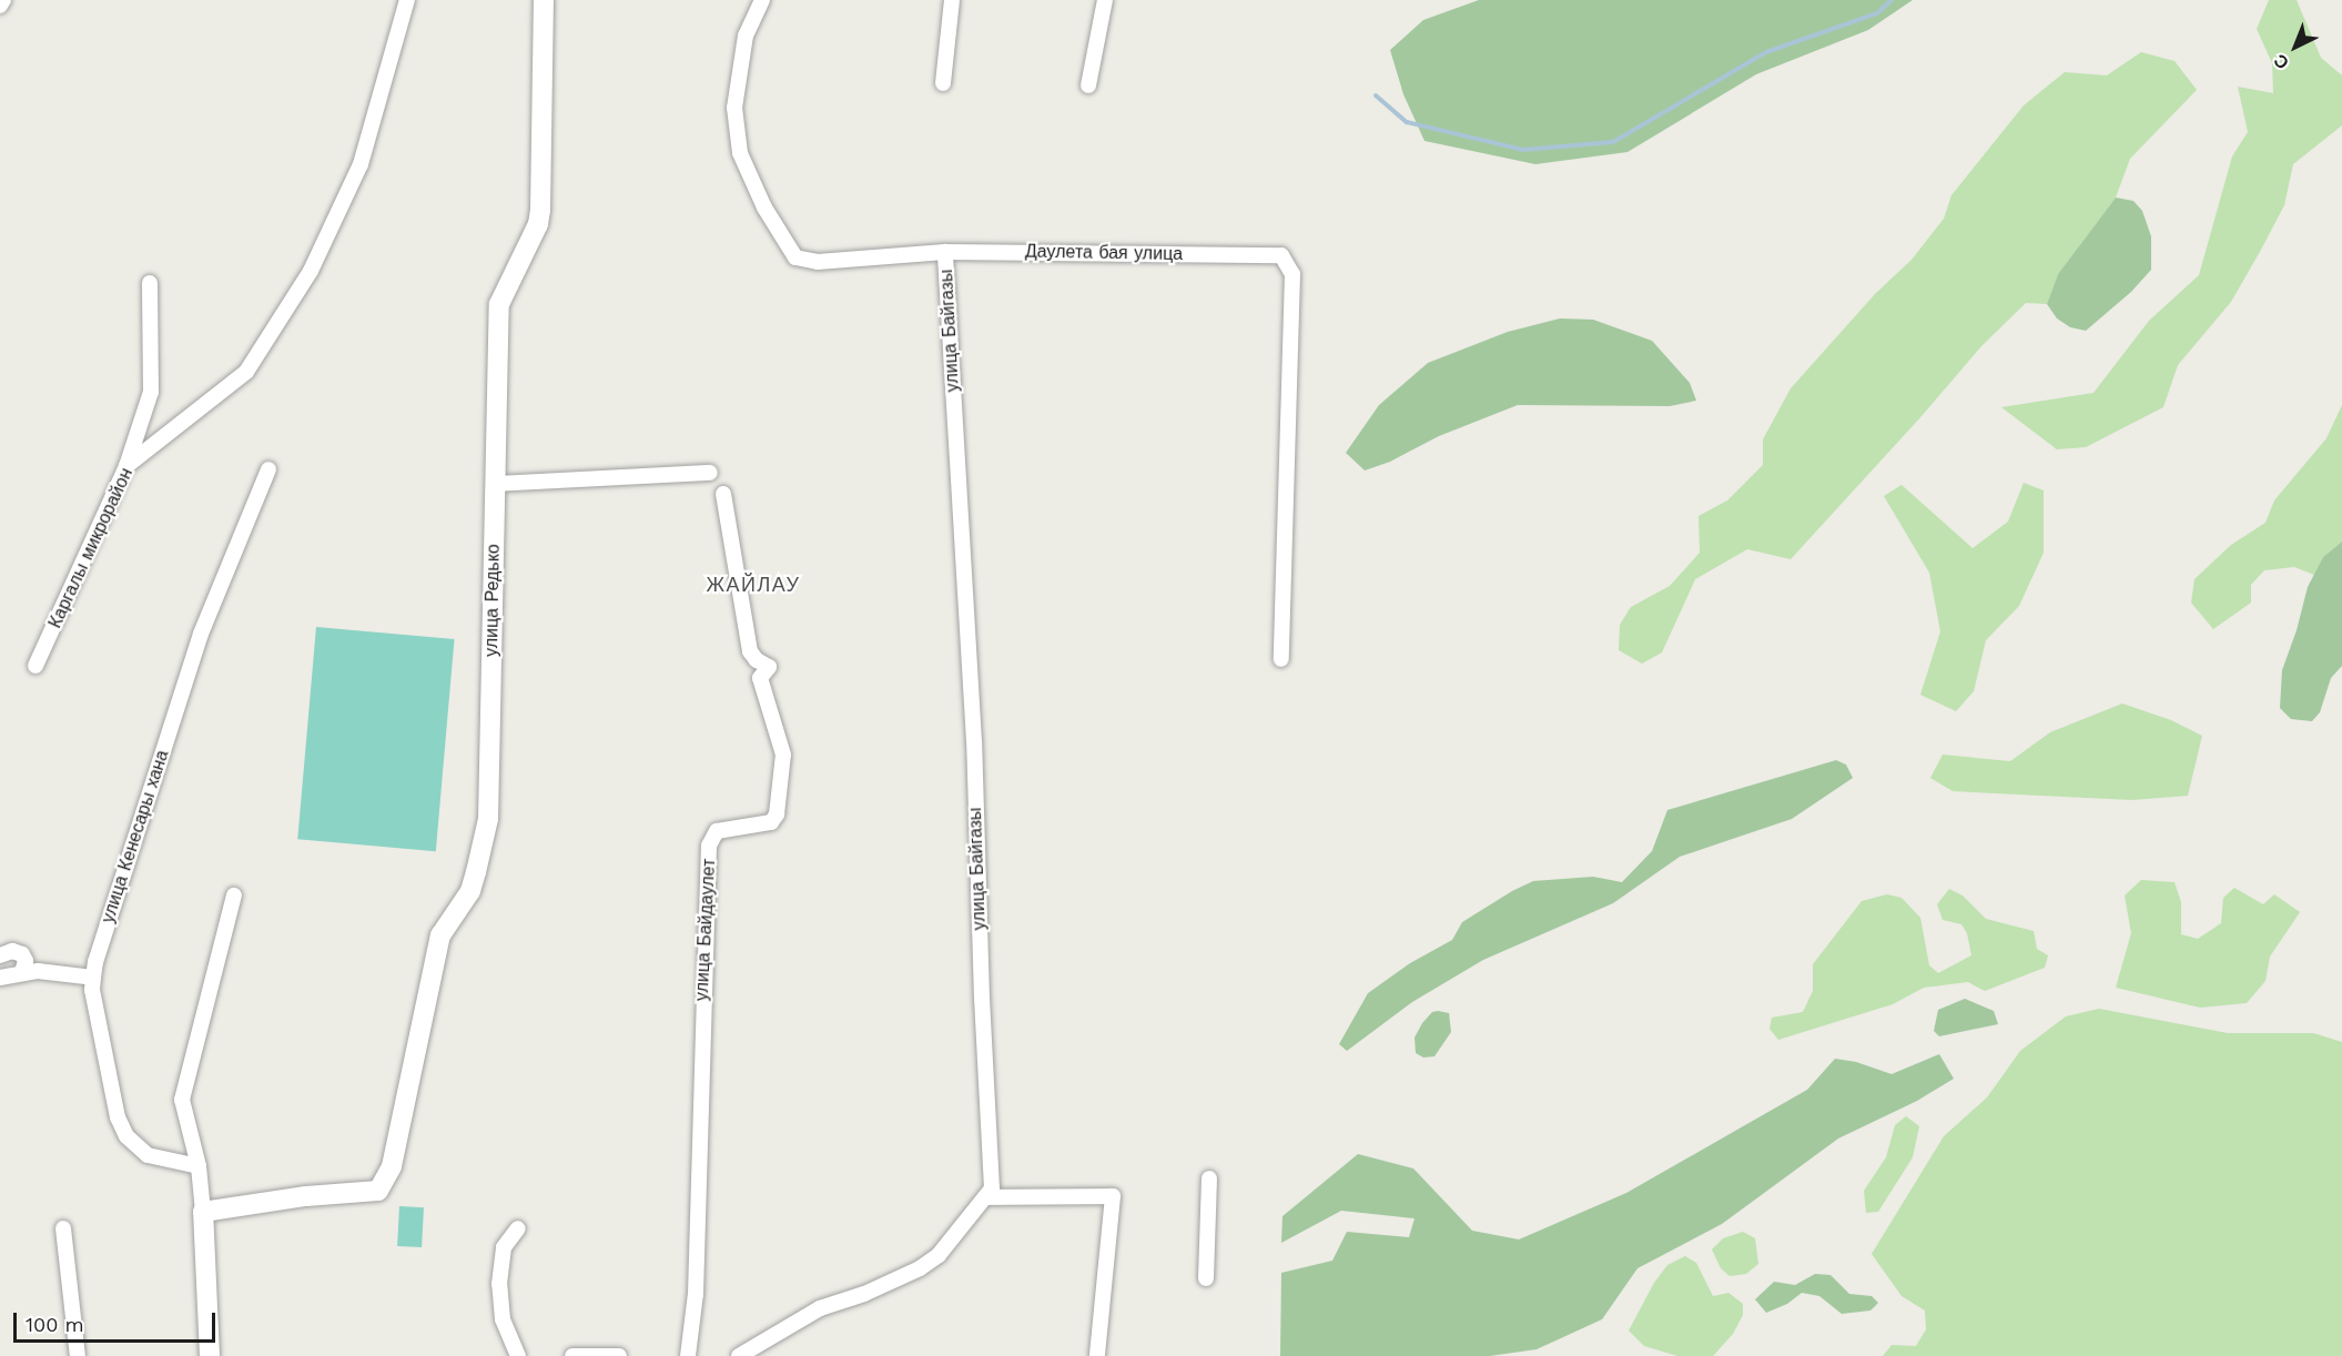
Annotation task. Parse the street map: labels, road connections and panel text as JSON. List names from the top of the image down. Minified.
{"streets":{"street":["Даулета бая улица","улица Байгазы","Каргалы микрорайон","улица Редько","улица Кенесары хана","улица Байдаулет"]},"crossings":[["Даулета бая улица","улица Байгазы"]],"districts":["ЖАЙЛАУ"],"scale_bar":"100 m","north":"bottom left"}
